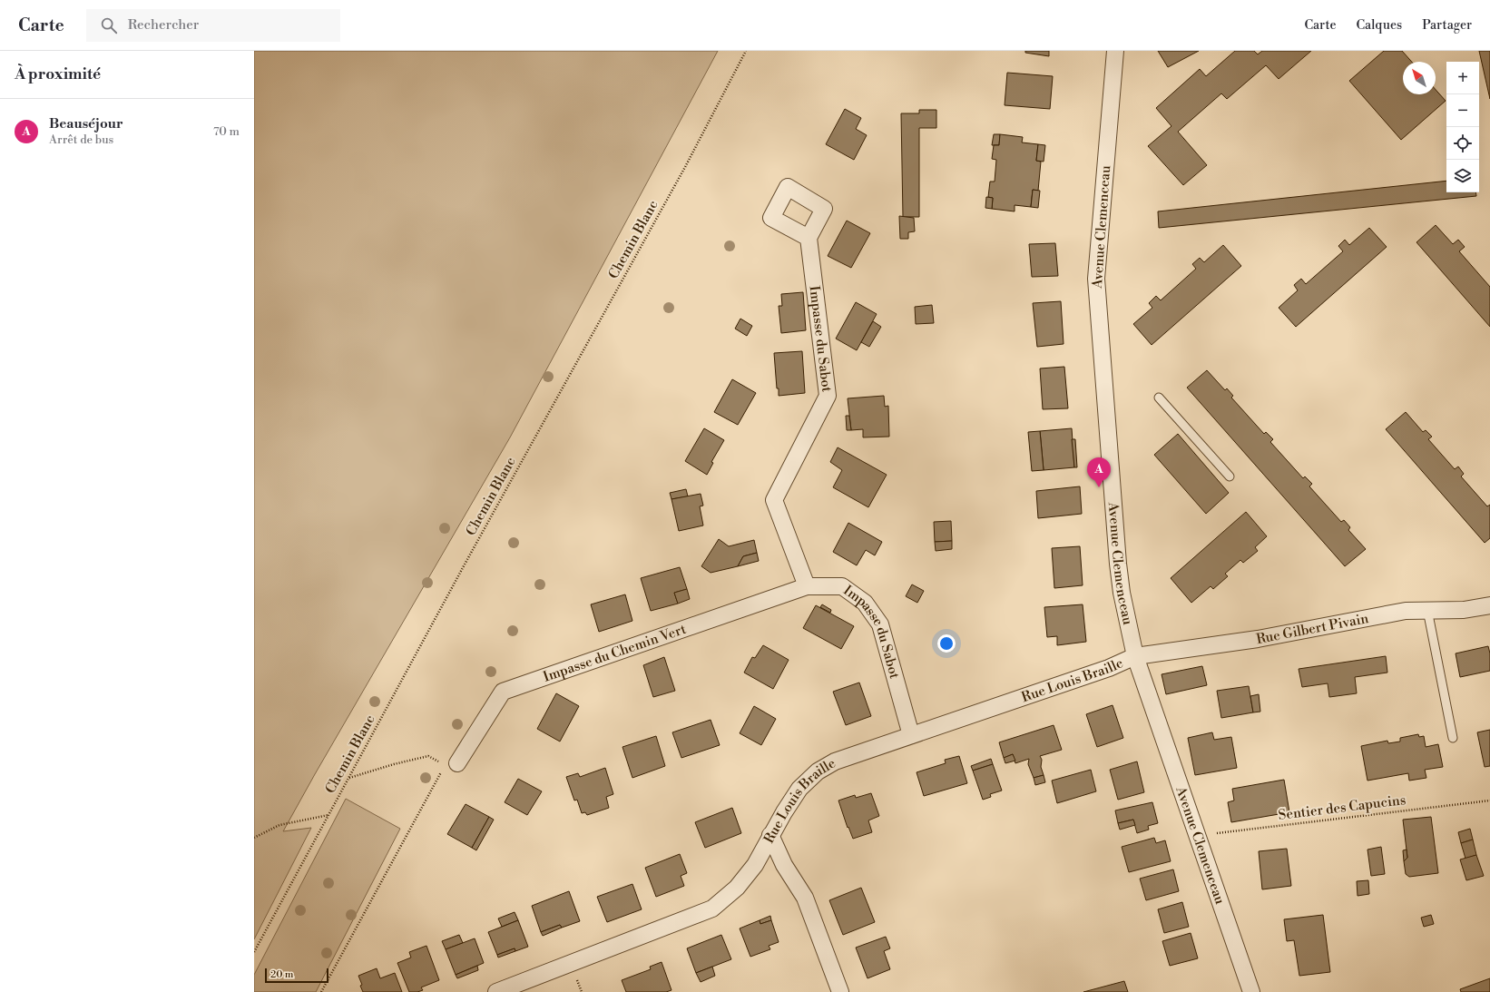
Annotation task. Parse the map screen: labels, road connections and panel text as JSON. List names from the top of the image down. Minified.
{"streets":{"street":["Avenue Clemenceau","Impasse du Sabot","Rue Gilbert Pivain","Impasse du Chemin Vert","Rue Louis Braille"],"path":["Chemin Blanc","Sentier des Capucins"]},"crossings":[["Avenue Clemenceau","Rue Gilbert Pivain"],["Avenue Clemenceau","Rue Louis Braille"],["Avenue Clemenceau","Sentier des Capucins"],["Impasse du Sabot","Impasse du Chemin Vert"],["Impasse du Sabot","Rue Louis Braille"],["Rue Gilbert Pivain","Rue Louis Braille"]],"scale_bar":"20 m","north":"top left","page":{"header":"Carte","search":"Rechercher","nav":["Carte","Calques","Partager"],"heading":"À proximité","map_buttons":["+","−"],"list":[{"mark":"A","name":"Beauséjour","note":"Arrêt de bus","value":"70 m"}],"pins":"A","scale":"20 m"}}
